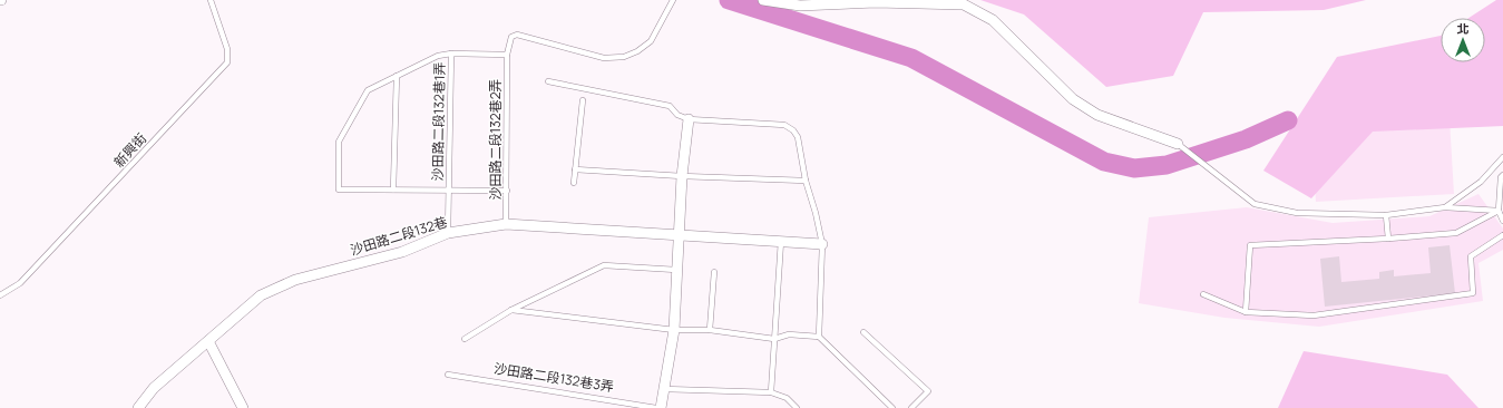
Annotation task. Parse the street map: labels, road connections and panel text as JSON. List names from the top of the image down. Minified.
{"streets":{"street":["沙田路二段132巷"],"lane":["沙田路二段132巷1弄","沙田路二段132巷2弄","新興街","沙田路二段132巷3弄"]},"crossings":[["沙田路二段132巷1弄","沙田路二段132巷2弄"],["沙田路二段132巷1弄","沙田路二段132巷"],["沙田路二段132巷2弄","沙田路二段132巷"]],"north":"top"}
